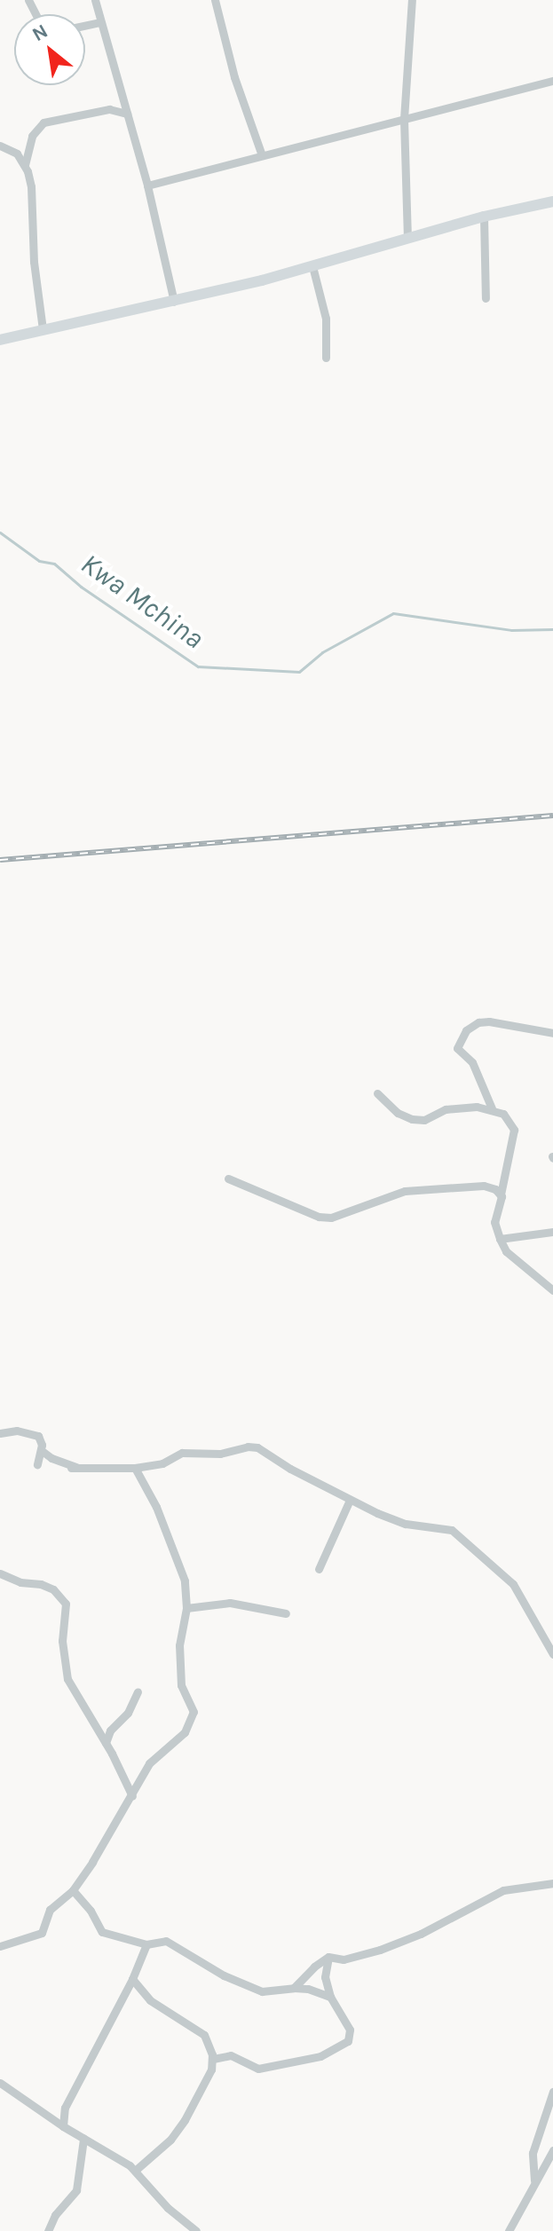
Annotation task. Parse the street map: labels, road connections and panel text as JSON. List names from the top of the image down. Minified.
{"water":["Kwa Mchina"],"north":"top left"}
